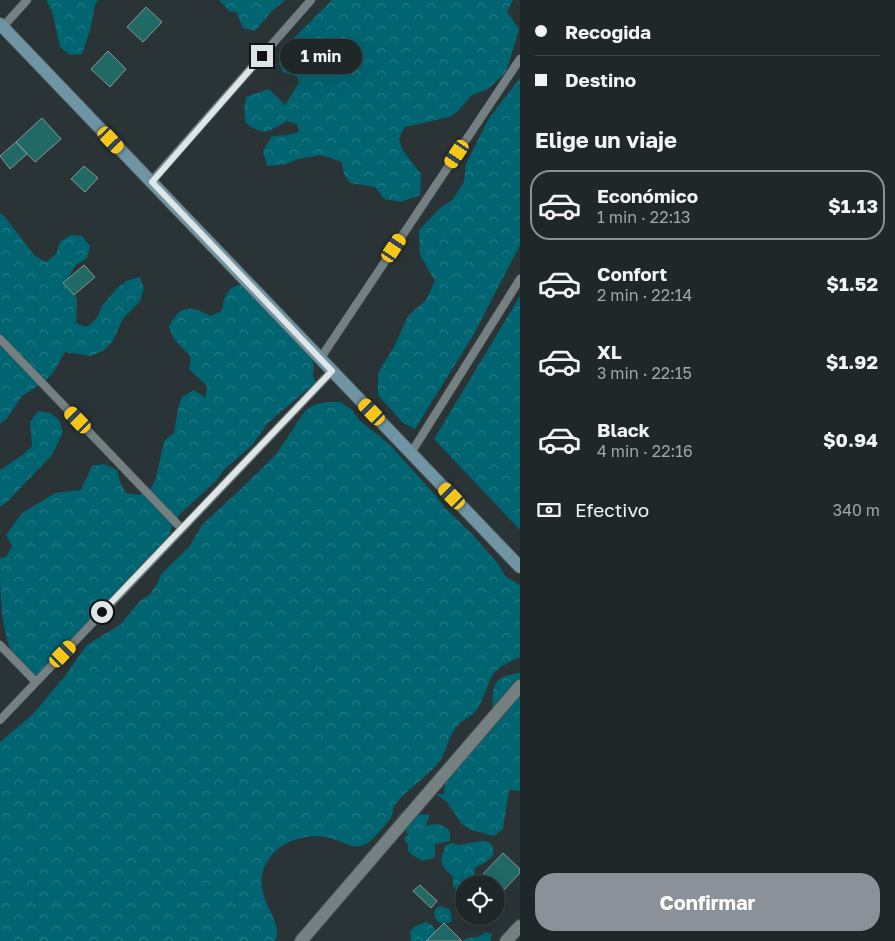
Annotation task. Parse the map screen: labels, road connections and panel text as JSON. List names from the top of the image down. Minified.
{"page":{"banner":["Recogida","Destino"],"bubble":"1 min","heading":"Elige un viaje","list":[{"name":"Económico","note":"1 min · 22:13","value":"$1.13"},{"name":"Confort","note":"2 min · 22:14","value":"$1.52"},{"name":"XL","note":"3 min · 22:15","value":"$1.92"},{"name":"Black","note":"4 min · 22:16","value":"$0.94"}],"pay":["Efectivo","340 m"],"buttons":"Confirmar"}}
